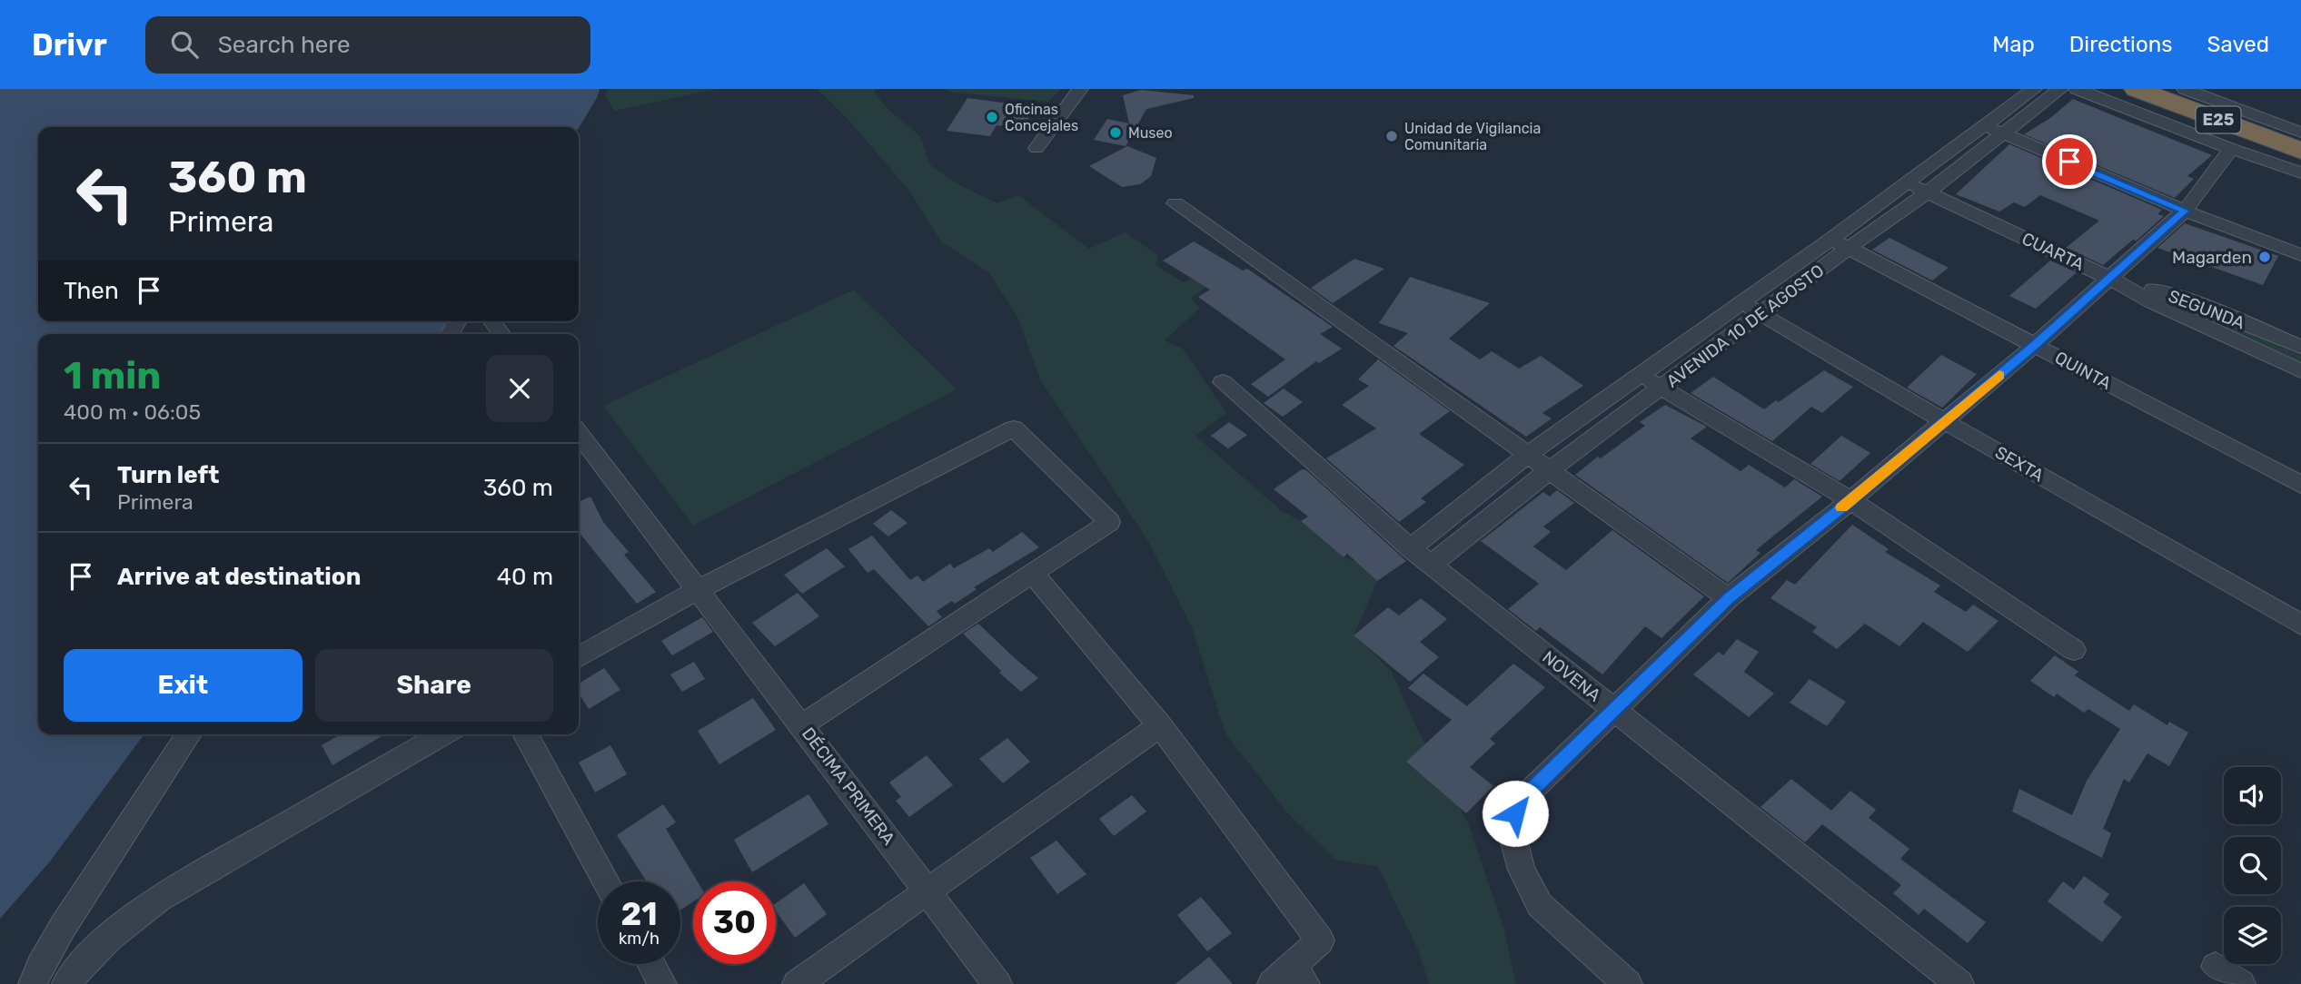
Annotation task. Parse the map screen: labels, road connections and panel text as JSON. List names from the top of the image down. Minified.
{"streets":{"highway":["E25"],"street":["CUARTA","SEGUNDA","AVENIDA 10 DE AGOSTO","QUINTA","SEXTA","NOVENA","DÉCIMA PRIMERA"]},"crossings":[["CUARTA","SEGUNDA"],["CUARTA","AVENIDA 10 DE AGOSTO"],["AVENIDA 10 DE AGOSTO","QUINTA"],["AVENIDA 10 DE AGOSTO","SEXTA"],["AVENIDA 10 DE AGOSTO","NOVENA"]],"places":["Oficinas Concejales","Museo","Unidad de Vigilancia Comunitaria","Magarden"],"page":{"header":"Drivr","search":"Search here","nav":["Map","Directions","Saved"],"turn":["360 m","Primera"],"then":"Then","heading":["1 min","400 m · 06:05"],"list":[{"name":"Turn left","note":"Primera","value":"360 m"},{"name":"Arrive at destination","value":"40 m"}],"buttons":["Exit","Share"],"speed":"21 km/h","limit":"30"}}
